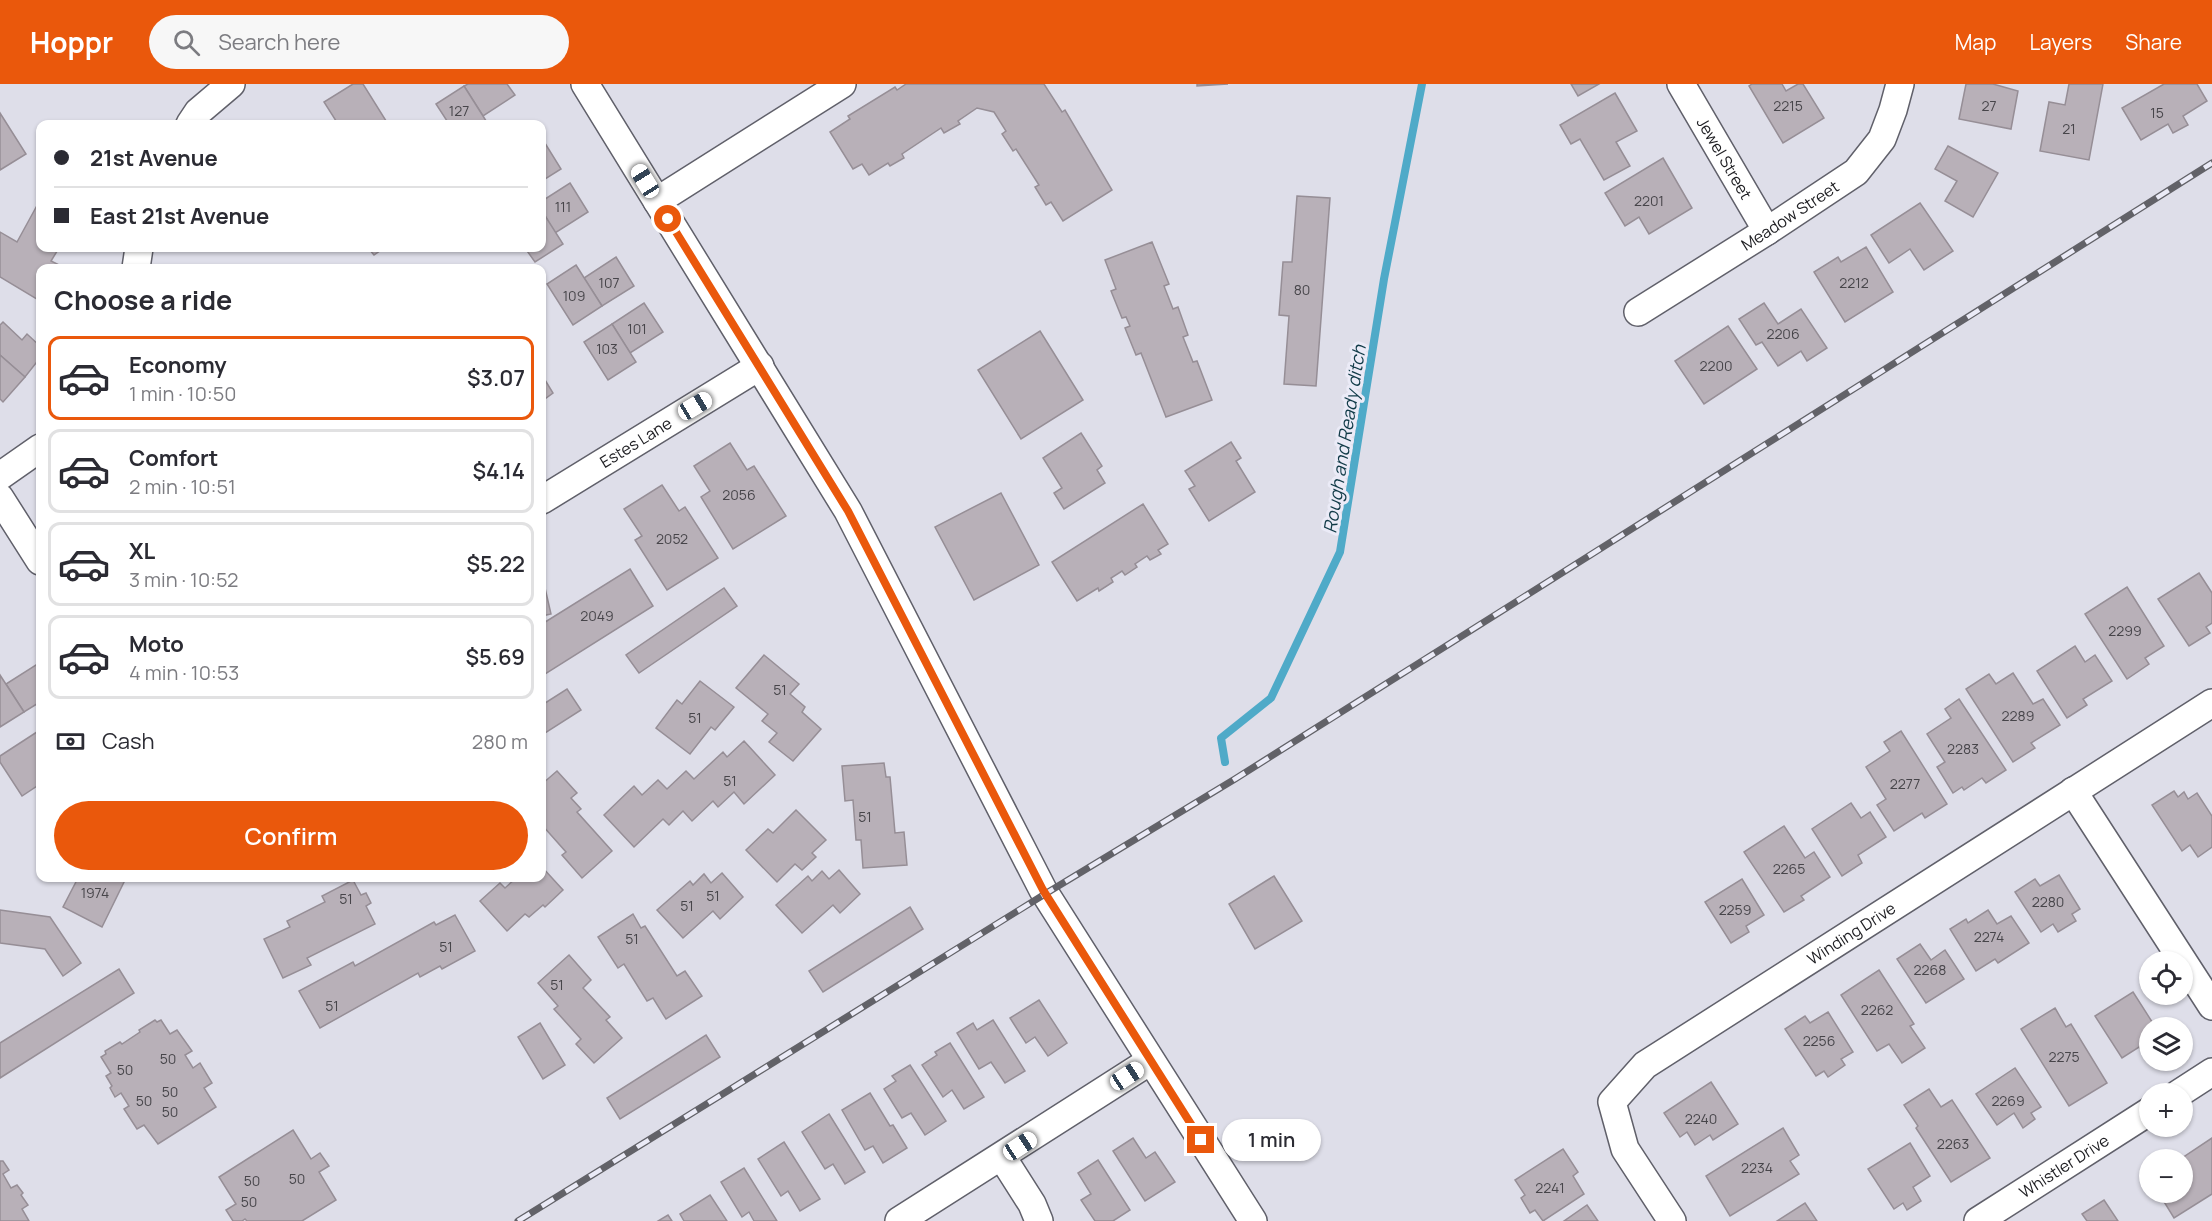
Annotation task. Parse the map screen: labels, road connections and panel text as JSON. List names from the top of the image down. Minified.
{"streets":{"street":["Jewel Street","Meadow Street","Estes Lane","Winding Drive","Whistler Drive"]},"crossings":[["Jewel Street","Meadow Street"]],"water":["Rough and Ready ditch"],"house_numbers":["2215","27","127","15","21","2201","111","107","2212","80","109","101","2206","103","2200","2056","2052","2049","2299","51","2289","51","2283","51","2277","51","2265","1974","51","51","2280","51","2259","2274","51","51","2268","51","51","2262","2256","2275","50","50","50","50","2269","50","2240","2263","2234","50","50","2241","50"],"page":{"header":"Hoppr","search":"Search here","nav":["Map","Layers","Share"],"banner":["21st Avenue","East 21st Avenue"],"heading":"Choose a ride","list":[{"name":"Economy","note":"1 min · 10:50","value":"$3.07"},{"name":"Comfort","note":"2 min · 10:51","value":"$4.14"},{"name":"XL","note":"3 min · 10:52","value":"$5.22"},{"name":"Moto","note":"4 min · 10:53","value":"$5.69"}],"pay":["Cash","280 m"],"buttons":"Confirm","map_buttons":["+","−"],"bubble":"1 min"}}
